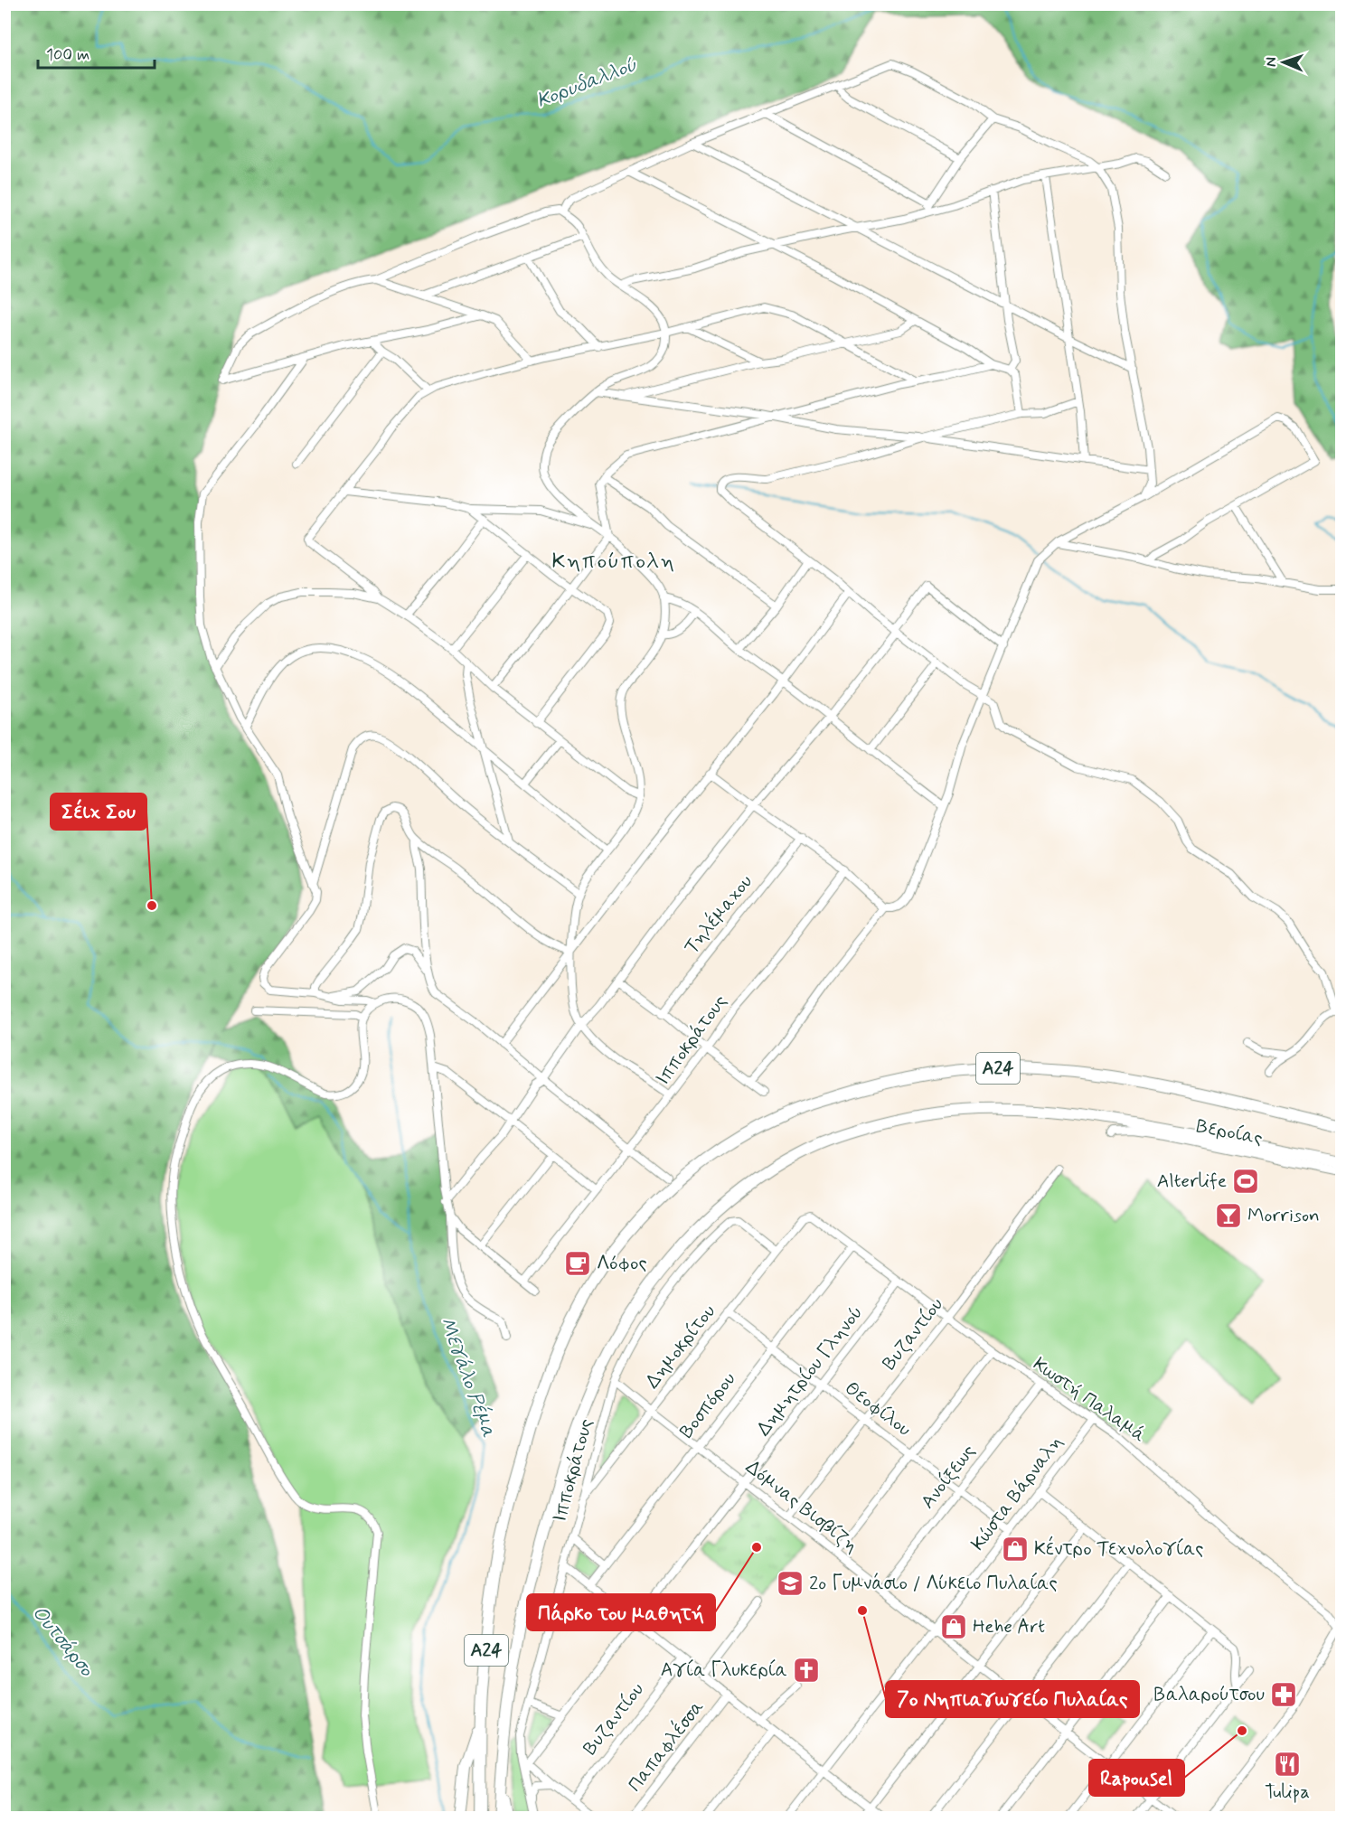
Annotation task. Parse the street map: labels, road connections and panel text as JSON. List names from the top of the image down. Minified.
{"streets":{"highway":["Α24"],"street":["Τηλέμαχου","Ιπποκράτους","Βεροίας","Βυζαντίου","Δημοκρίτου","Δημητρίου Γληνού","Κωστή Παλαμά","Βοσπόρου","Θεοφίλου","Ανοίξεως","Κώστα Βάρναλη","Δόμνας Βισβίζη","Παπαφλέσσα"]},"crossings":[["Ιπποκράτους","Δημοκρίτου"],["Ιπποκράτους","Δημητρίου Γληνού"],["Ιπποκράτους","Δόμνας Βισβίζη"],["Βυζαντίου","Κωστή Παλαμά"],["Βυζαντίου","Θεοφίλου"],["Βυζαντίου","Δόμνας Βισβίζη"],["Δημοκρίτου","Κωστή Παλαμά"],["Δημοκρίτου","Θεοφίλου"],["Δημοκρίτου","Δόμνας Βισβίζη"],["Δημητρίου Γληνού","Κωστή Παλαμά"],["Δημητρίου Γληνού","Θεοφίλου"],["Δημητρίου Γληνού","Δόμνας Βισβίζη"],["Κωστή Παλαμά","Βοσπόρου"],["Κωστή Παλαμά","Ανοίξεως"],["Κωστή Παλαμά","Κώστα Βάρναλη"],["Βοσπόρου","Θεοφίλου"],["Βοσπόρου","Δόμνας Βισβίζη"],["Θεοφίλου","Ανοίξεως"],["Θεοφίλου","Κώστα Βάρναλη"],["Ανοίξεως","Δόμνας Βισβίζη"],["Κώστα Βάρναλη","Δόμνας Βισβίζη"]],"districts":["Κηπούπολη"],"water":["Κορυδαλλού","Μεγάλο Ρέμα","Ουτσάρσο"],"places":{"other":["Σέιχ Σου","Πάρκο του μαθητή","7ο Νηπιαγωγείο Πυλαίας","Rapousel"],"sports":["Alterlife"],"bar":["Morrison"],"cafe":["Λόφος"],"shop":["Κέντρο Τεχνολογίας","Hehe Art"],"school or university":["2o Γυμνάσιο / Λύκειο Πυλαίας"],"church":["Αγία Γλυκερία"],"pharmacy":["Βαλαρούτσου"],"restaurant":["Tulipa"]},"scale_bar":"100 m","north":"left"}
